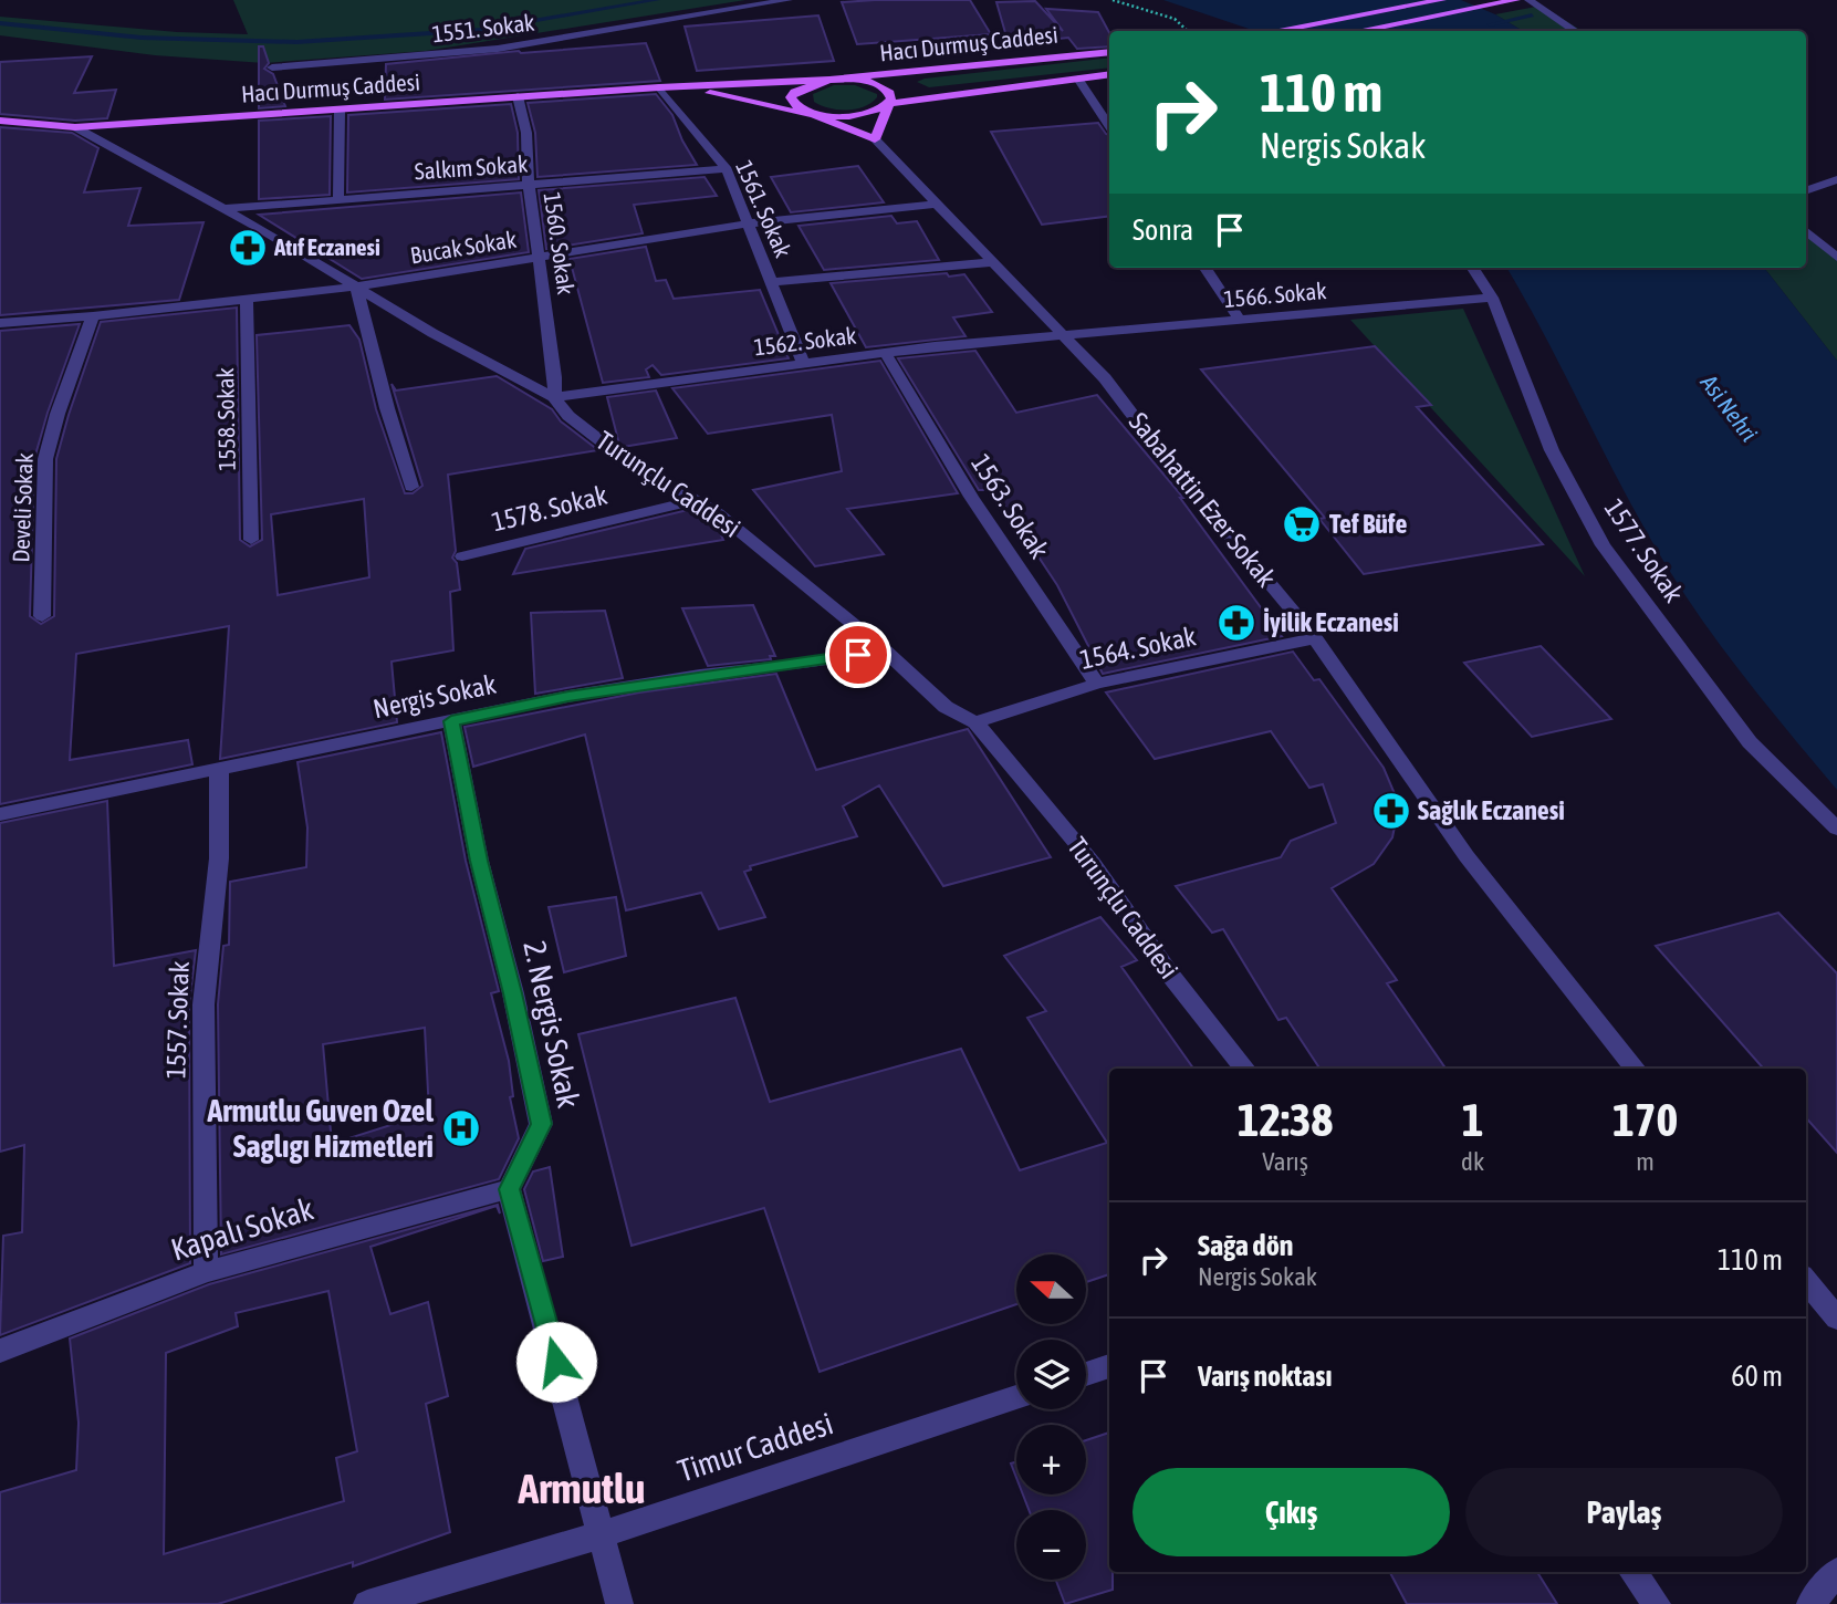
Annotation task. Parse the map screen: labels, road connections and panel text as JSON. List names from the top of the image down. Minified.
{"streets":{"main road":["Hacı Durmuş Caddesi","Sabahattin Ezer Sokak"],"street":["1551. Sokak","Salkım Sokak","1561. Sokak","1560. Sokak","Bucak Sokak","1566. Sokak","1562. Sokak","1558. Sokak","Turunçlu Caddesi","1563. Sokak","Develi Sokak","1578. Sokak","1577. Sokak","1564. Sokak","Nergis Sokak","1557. Sokak","2. Nergis Sokak","Kapalı Sokak","Timur Caddesi"]},"crossings":[["Hacı Durmuş Caddesi","1561. Sokak"],["Hacı Durmuş Caddesi","1560. Sokak"],["Hacı Durmuş Caddesi","Turunçlu Caddesi"],["Hacı Durmuş Caddesi","Sabahattin Ezer Sokak"],["Salkım Sokak","1561. Sokak"],["Salkım Sokak","1560. Sokak"],["Salkım Sokak","Turunçlu Caddesi"],["1561. Sokak","Bucak Sokak"],["1561. Sokak","1562. Sokak"],["1560. Sokak","Bucak Sokak"],["1560. Sokak","1562. Sokak"],["1560. Sokak","Turunçlu Caddesi"],["Bucak Sokak","1558. Sokak"],["Bucak Sokak","Turunçlu Caddesi"],["Bucak Sokak","Sabahattin Ezer Sokak"],["Bucak Sokak","Develi Sokak"],["1566. Sokak","1562. Sokak"],["1566. Sokak","Sabahattin Ezer Sokak"],["1566. Sokak","1577. Sokak"],["1562. Sokak","Turunçlu Caddesi"],["1562. Sokak","Sabahattin Ezer Sokak"],["1562. Sokak","1563. Sokak"],["Turunçlu Caddesi","1578. Sokak"],["Turunçlu Caddesi","1564. Sokak"],["Turunçlu Caddesi","Nergis Sokak"],["Sabahattin Ezer Sokak","1564. Sokak"],["1563. Sokak","1564. Sokak"],["Nergis Sokak","1557. Sokak"],["Nergis Sokak","2. Nergis Sokak"],["1557. Sokak","Kapalı Sokak"],["2. Nergis Sokak","Kapalı Sokak"]],"districts":["Armutlu"],"water":["Asi Nehri"],"places":{"pharmacy":["Atıf Eczanesi","İyilik Eczanesi","Sağlık Eczanesi"],"supermarket":["Tef Büfe"],"hospital":["Armutlu Guven Ozel Saglıgı Hizmetleri"]},"north":"left","page":{"turn":["110 m","Nergis Sokak"],"then":"Sonra","eta":["12:38","Varış","1","dk","170","m"],"list":[{"name":"Sağa dön","note":"Nergis Sokak","value":"110 m"},{"name":"Varış noktası","value":"60 m"}],"map_buttons":["+","−"],"buttons":["Çıkış","Paylaş"]}}
